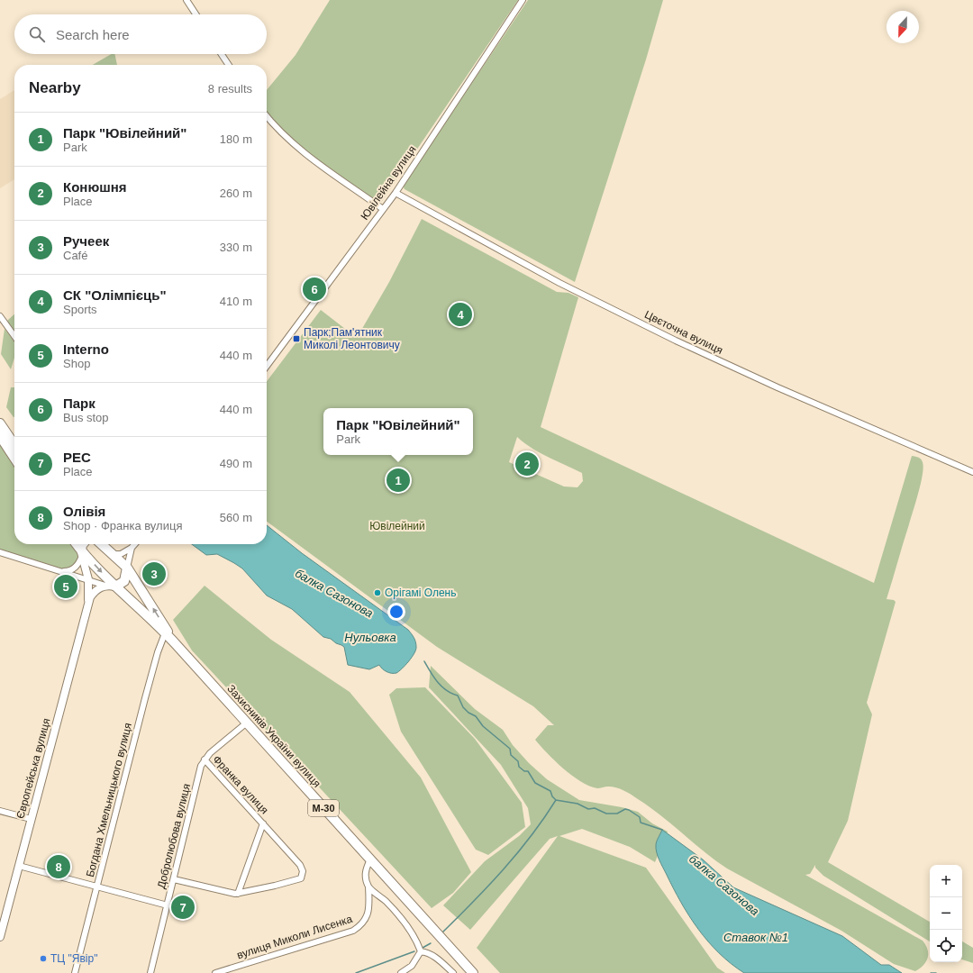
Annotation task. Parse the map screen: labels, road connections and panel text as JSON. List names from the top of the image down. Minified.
{"streets":{"highway":["Захисників України вулиця","М-30"],"street":["Ювілейна вулиця","Цвєточна вулиця","Європейська вулиця","Франка вулиця","Богдана Хмельницького вулиця","Добролюбова вулиця","вулиця Миколи Лисенка"]},"crossings":[["Ювілейна вулиця","Цвєточна вулиця"],["Захисників України вулиця","Богдана Хмельницького вулиця"],["Захисників України вулиця","М-30"],["Захисників України вулиця","Добролюбова вулиця"],["Захисників України вулиця","вулиця Миколи Лисенка"],["Європейська вулиця","М-30"],["Франка вулиця","Добролюбова вулиця"]],"water":["балка Сазонова","Нульовка","Ставок №1"],"parks":["Ювілейний"],"places":{"transit":["Парк;Пам'ятник Миколі Леонтовичу"],"other":["Орігамі Олень","ТЦ \"Явір\""]},"north":"bottom","page":{"search":"Search here","heading":["Nearby","8 results"],"list":[{"mark":"1","name":"Парк \"Ювілейний\"","note":"Park","value":"180 m"},{"mark":"2","name":"Конюшня","note":"Place","value":"260 m"},{"mark":"3","name":"Ручеек","note":"Café","value":"330 m"},{"mark":"4","name":"СК \"Олімпієць\"","note":"Sports","value":"410 m"},{"mark":"5","name":"Interno","note":"Shop","value":"440 m"},{"mark":"6","name":"Парк","note":"Bus stop","value":"440 m"},{"mark":"7","name":"РЕС","note":"Place","value":"490 m"},{"mark":"8","name":"Олівія","note":"Shop · Франка вулиця","value":"560 m"}],"pins":["6","4","2","1","3","5","8","7"],"popup":["Парк \"Ювілейний\"","Park"],"map_buttons":["+","−"]}}
